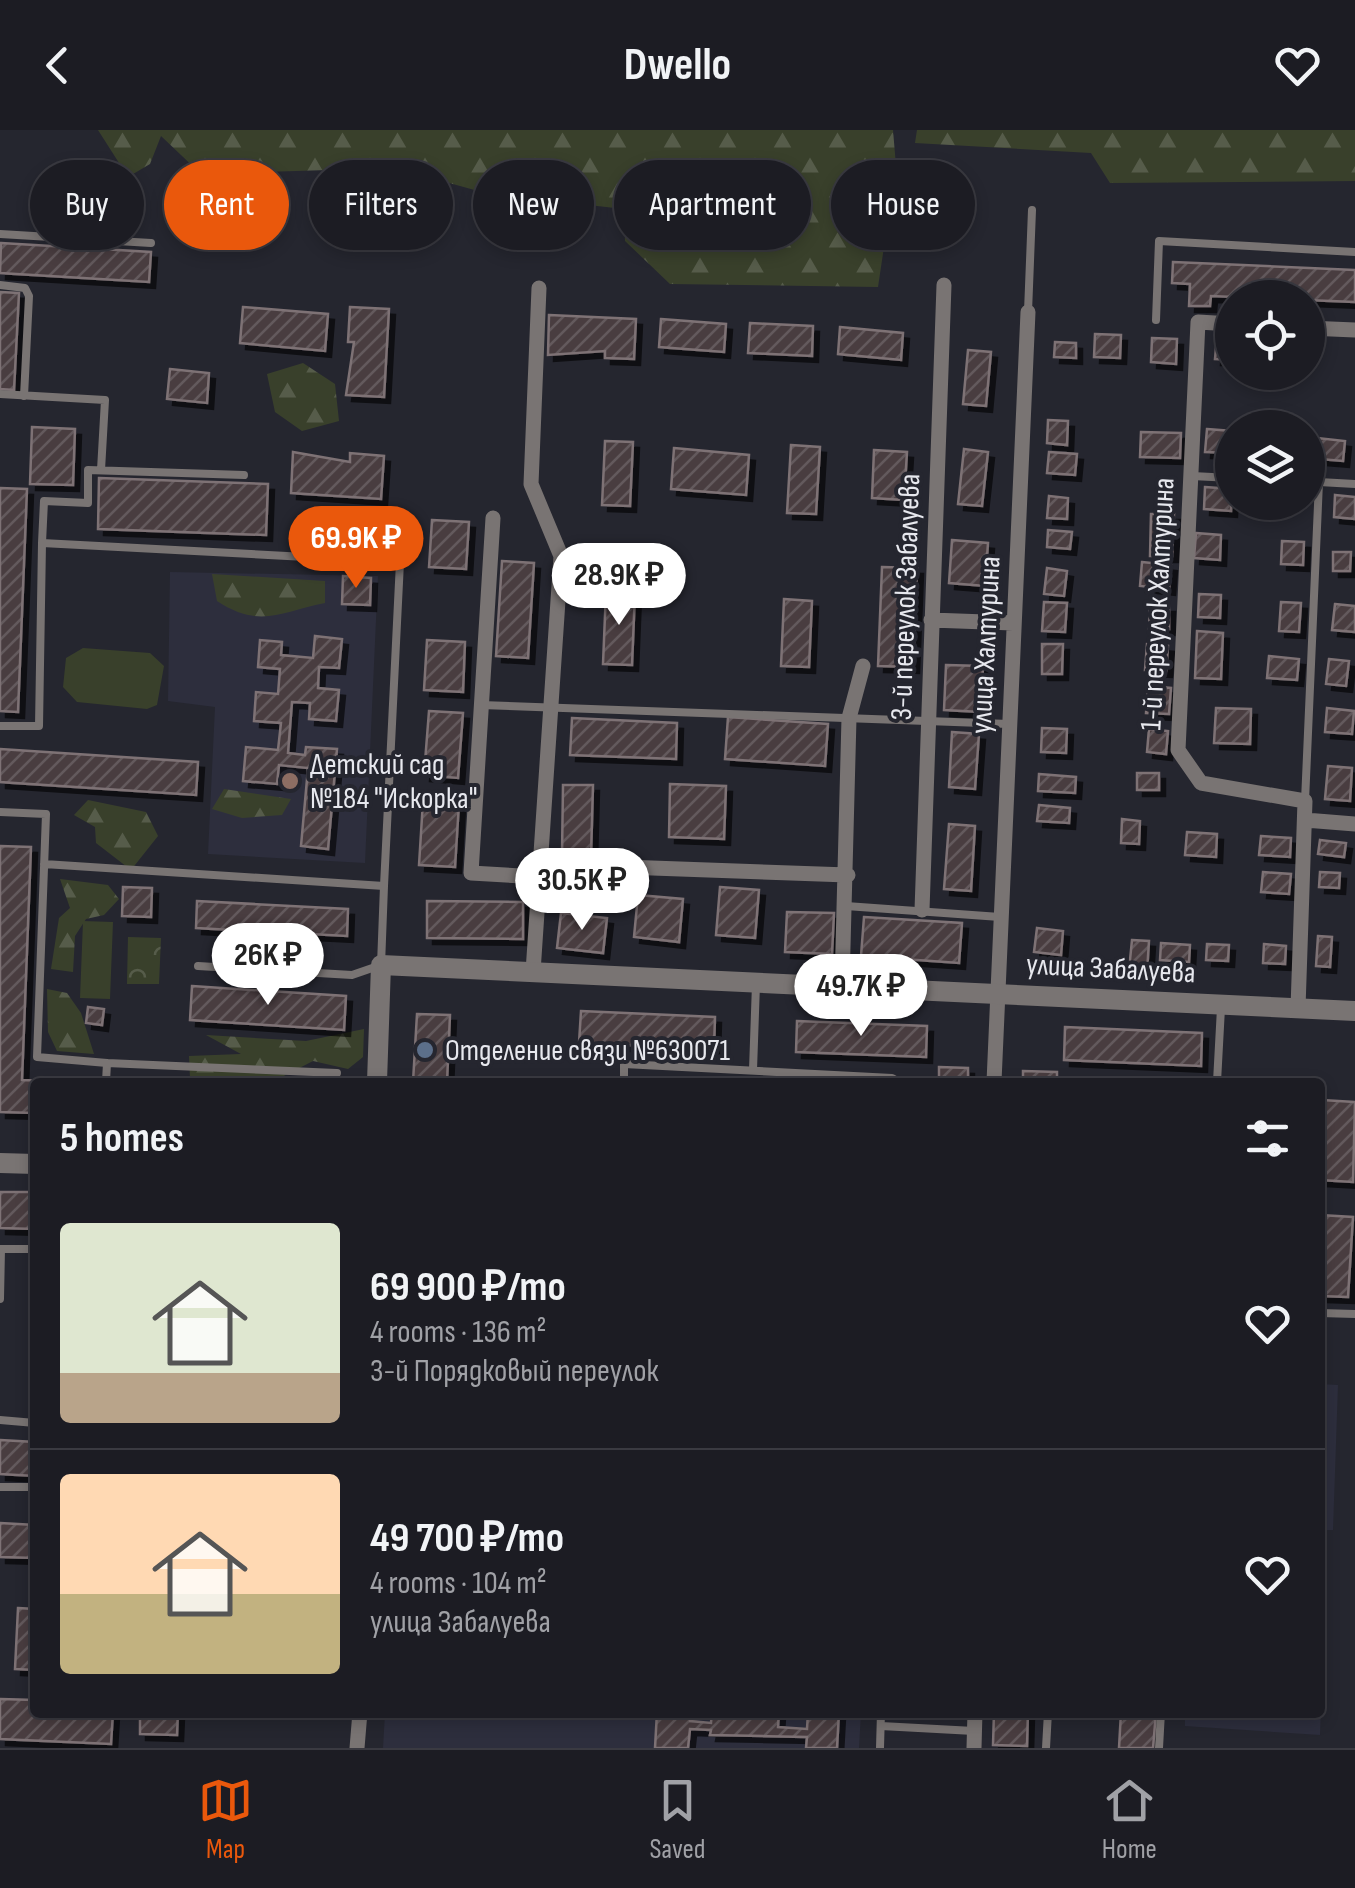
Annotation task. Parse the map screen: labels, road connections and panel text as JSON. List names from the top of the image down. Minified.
{"streets":{"street":["3-й переулок Забалуева","1-й переулок Халтурина","улица Халтурина","улица Забалуева"]},"crossings":[["улица Халтурина","улица Забалуева"]],"places":["Детский сад №184 \"Искорка\"","Отделение связи №630071"],"page":{"header":"Dwello","chip":["Buy","Rent","Filters","New","Apartment","House"],"price":["69.9K ₽","28.9K ₽","30.5K ₽","26K ₽","49.7K ₽"],"heading":"5 homes","list":[{"name":"69 900 ₽/mo","note":"4 rooms · 136 m² · 3-й Порядковый переулок"},{"name":"49 700 ₽/mo","note":"4 rooms · 104 m² · улица Забалуева"}],"tabs":["Map","Saved","Home"]}}
